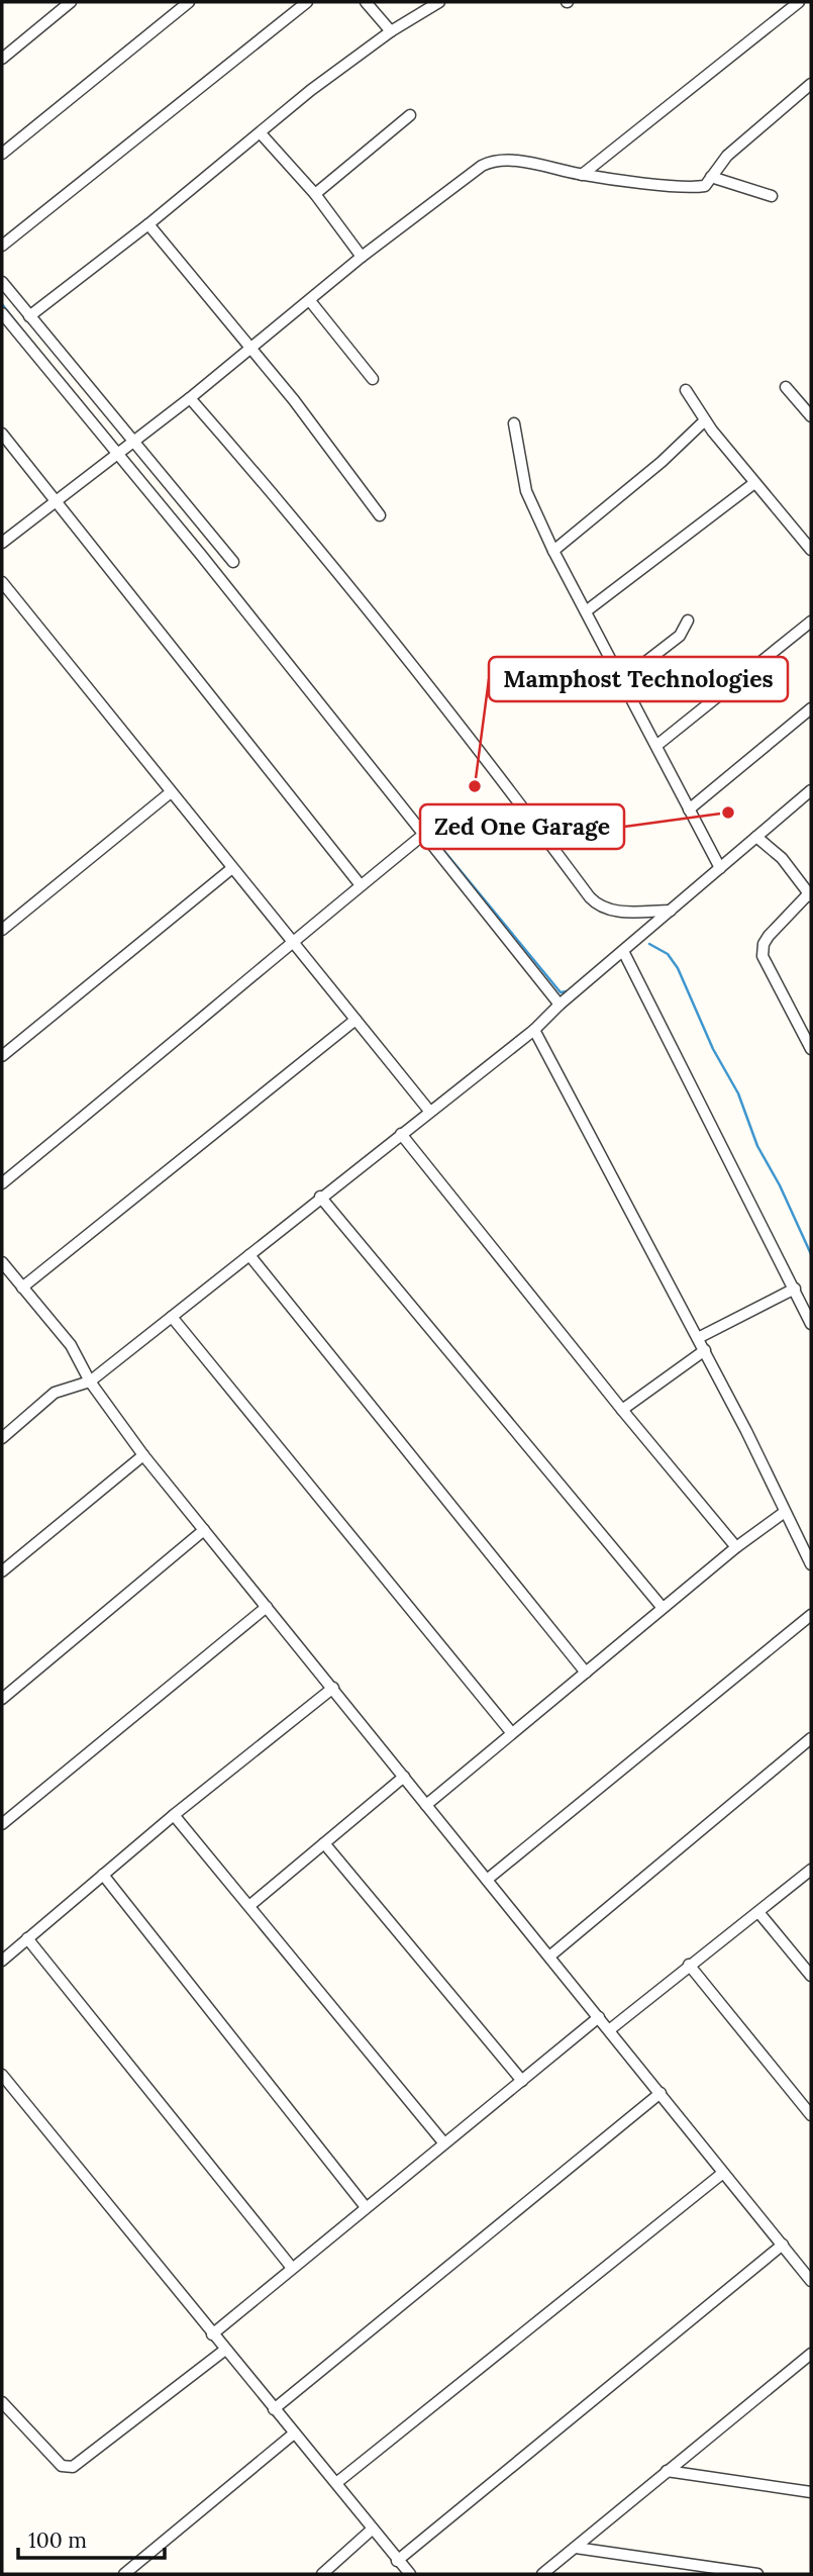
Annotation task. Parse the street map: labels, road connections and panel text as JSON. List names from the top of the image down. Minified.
{"places":["Mamphost Technologies","Zed One Garage"],"scale_bar":"100 m"}
